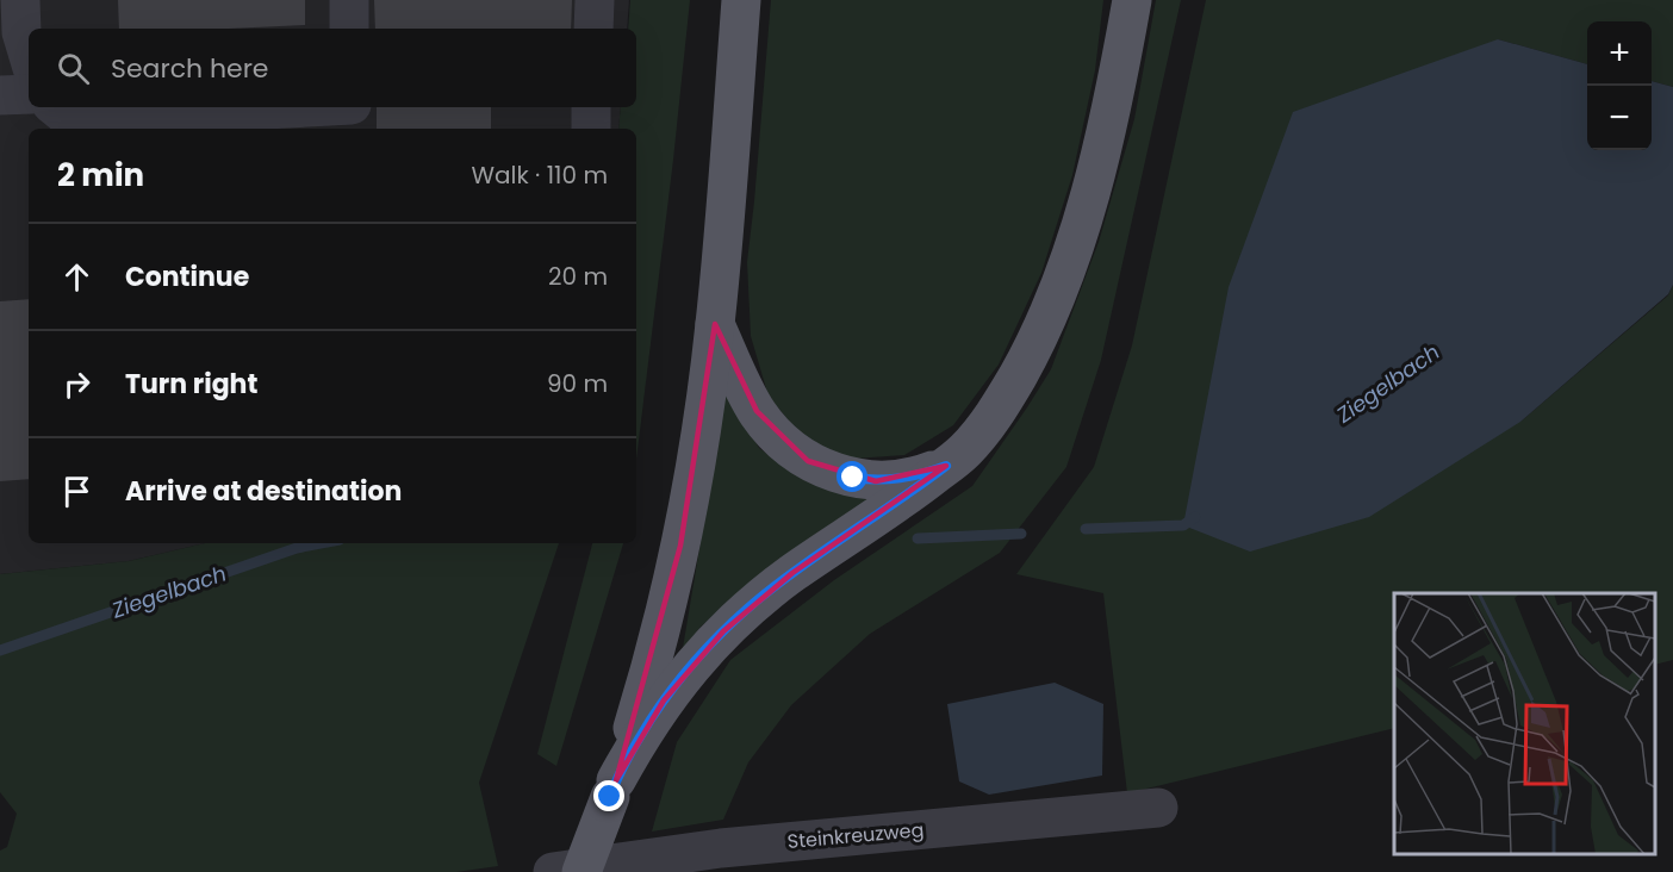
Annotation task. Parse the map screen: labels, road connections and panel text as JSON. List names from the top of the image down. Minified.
{"streets":{"street":["Steinkreuzweg"]},"water":["Ziegelbach"],"page":{"map_buttons":["+","−"],"search":"Search here","heading":["2 min","Walk · 110 m"],"list":[["Continue","20 m"],["Turn right","90 m"],"Arrive at destination"]}}
